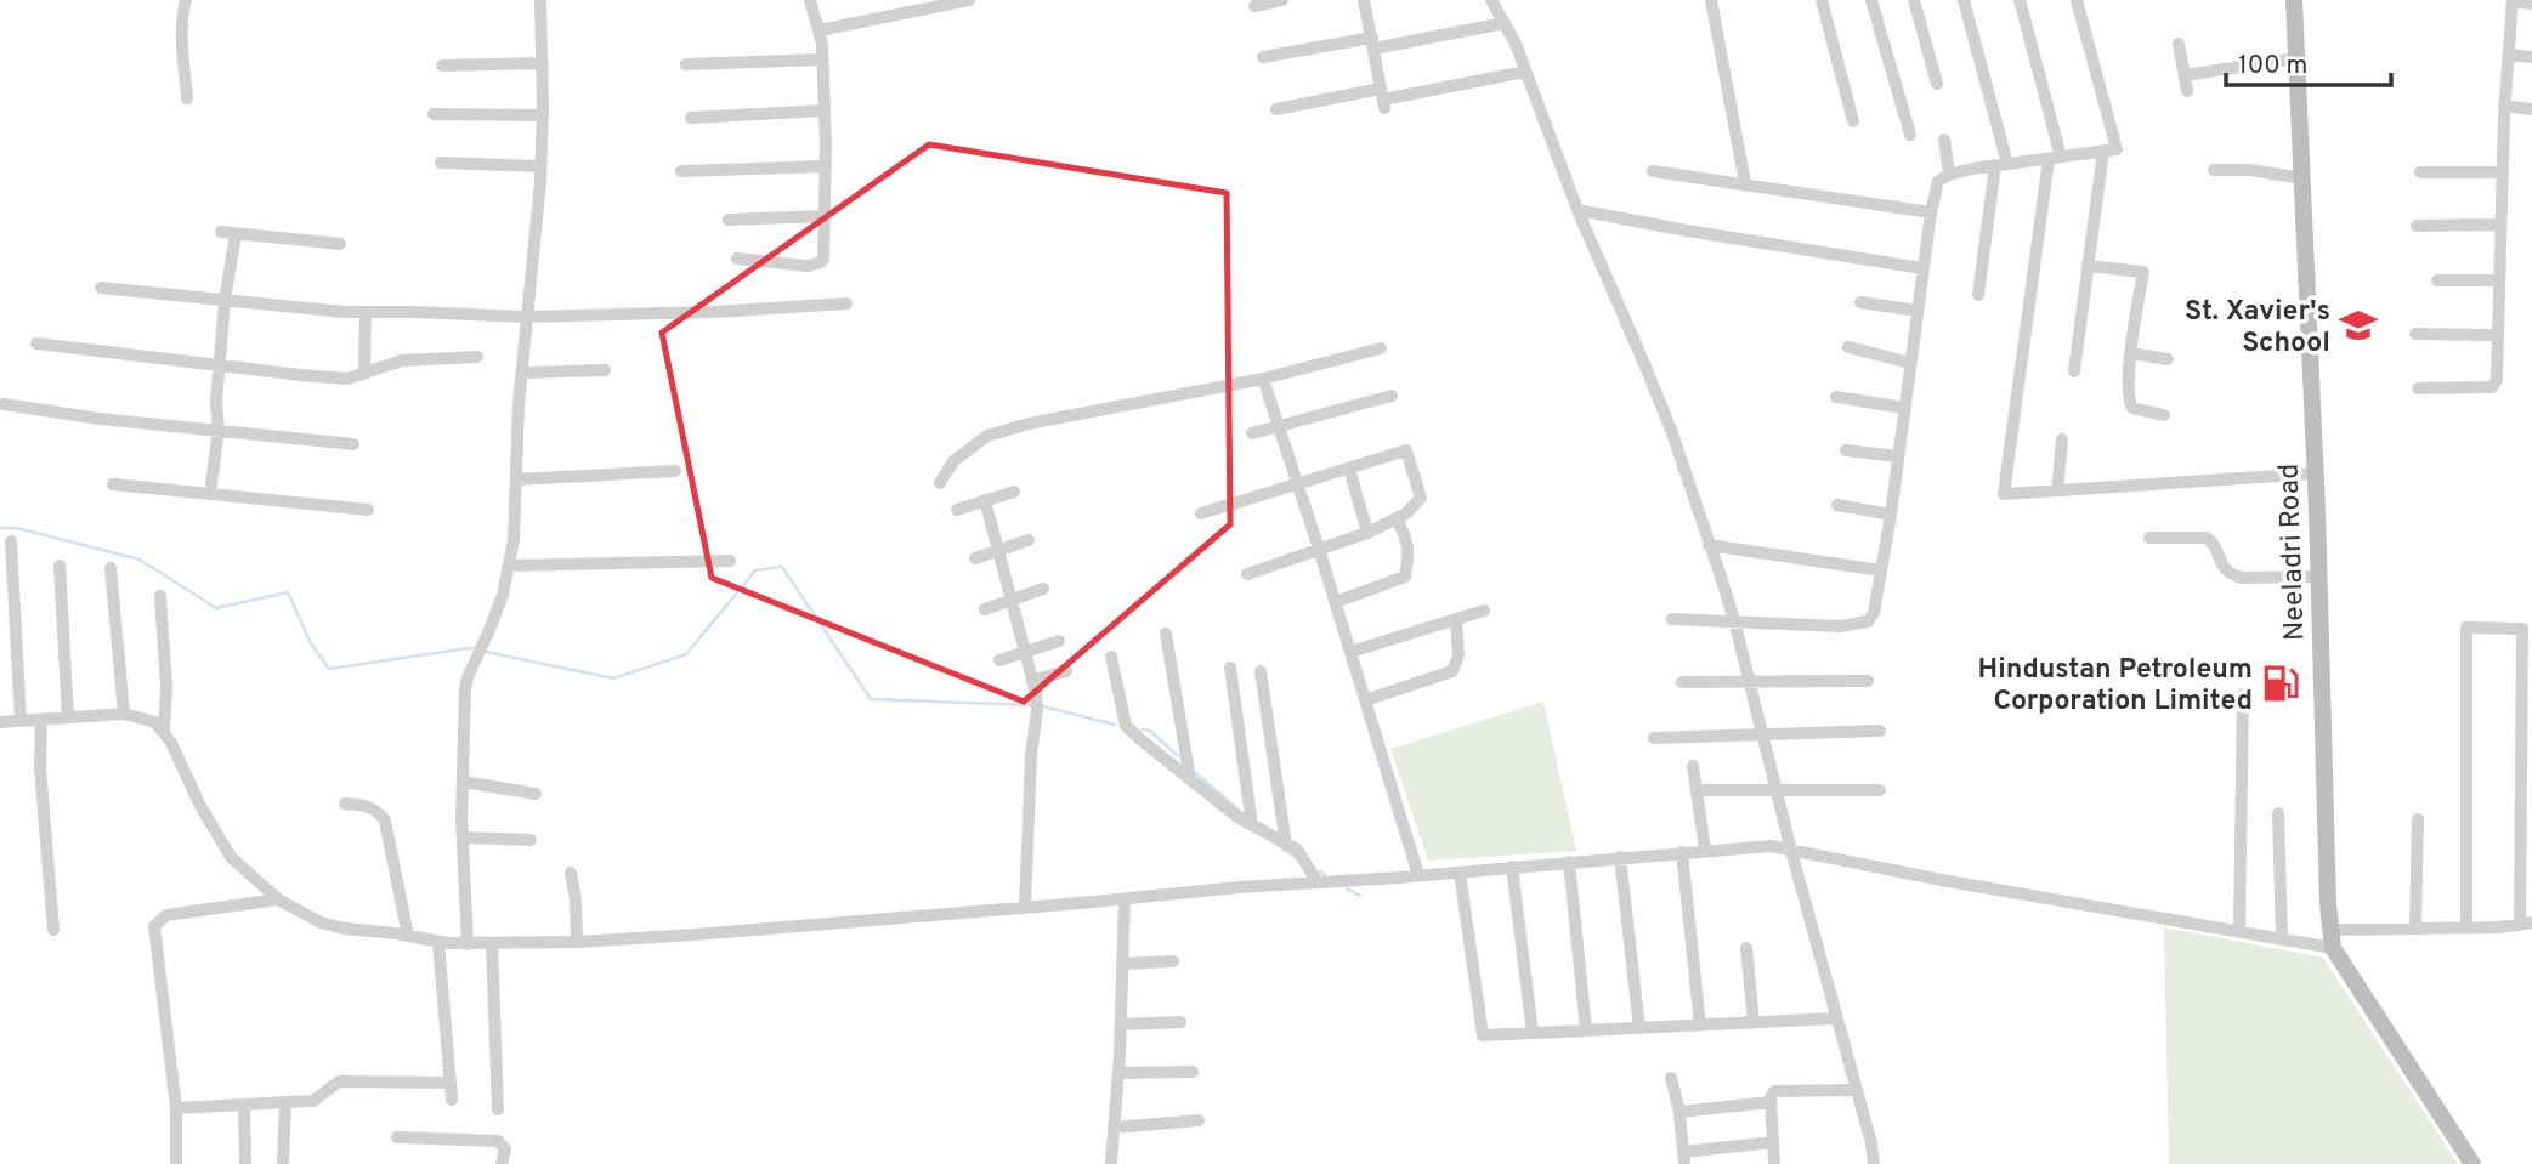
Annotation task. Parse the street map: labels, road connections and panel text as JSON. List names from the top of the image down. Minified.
{"streets":{"main road":["Neeladri Road"]},"places":{"school or university":["St. Xavier's School"],"fuel station":["Hindustan Petroleum Corporation Limited"]},"scale_bar":"100 m"}
